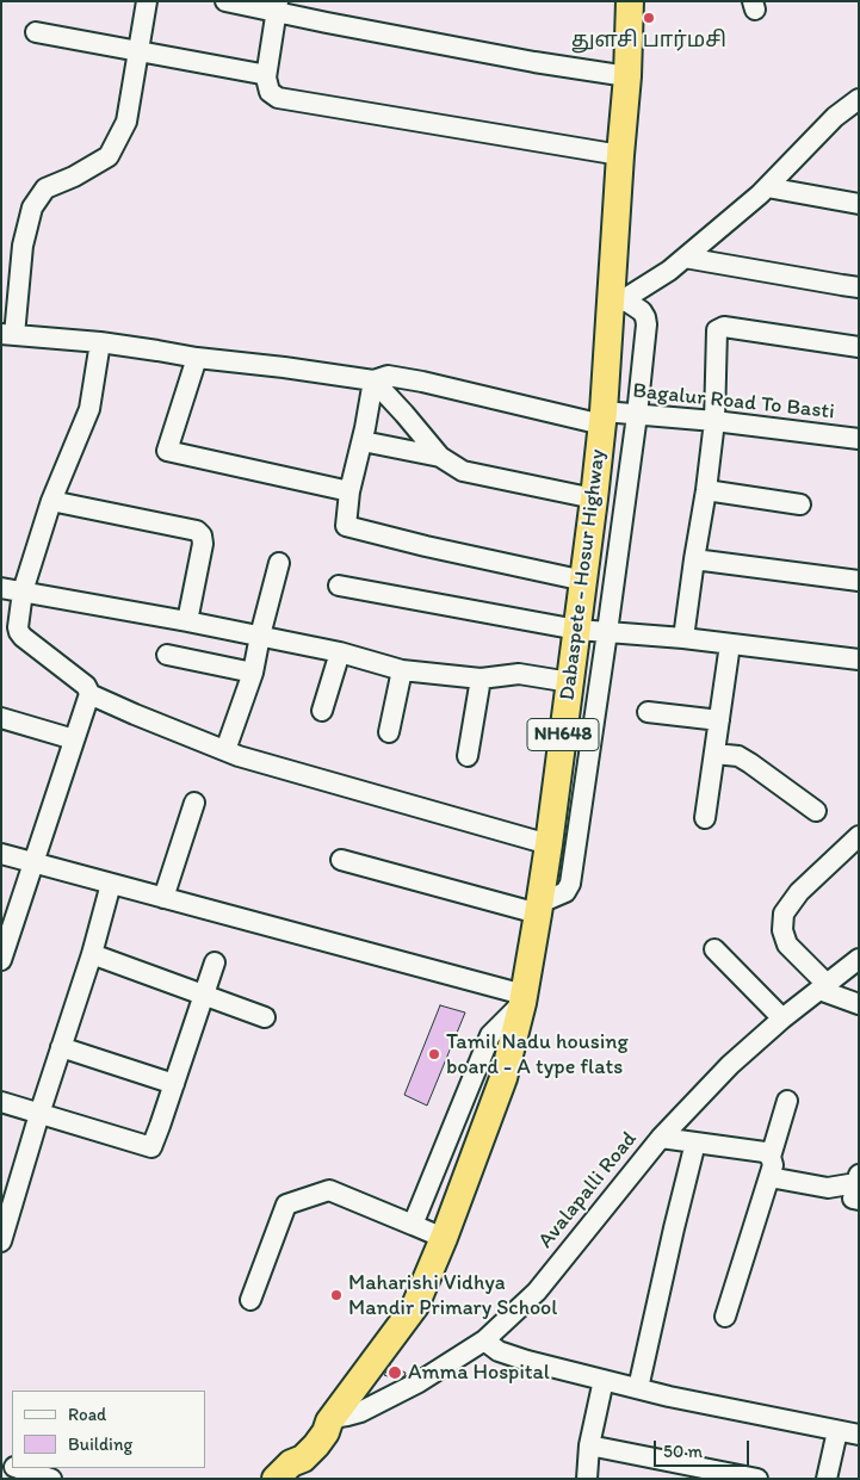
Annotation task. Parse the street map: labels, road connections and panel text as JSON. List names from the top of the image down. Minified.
{"streets":{"highway":["Dabaspete - Hosur Highway","NH648"],"street":["Bagalur Road To Basti","Avalapalli Road"]},"crossings":[["Bagalur Road To Basti","Dabaspete - Hosur Highway"],["Dabaspete - Hosur Highway","NH648"],["Dabaspete - Hosur Highway","Avalapalli Road"],["NH648","Avalapalli Road"]],"places":["துளசி பார்மசி","Tamil Nadu housing board - A type flats","Maharishi Vidhya Mandir Primary School","Amma Hospital"],"legend":["Road","Building"],"scale_bar":"50 m"}
